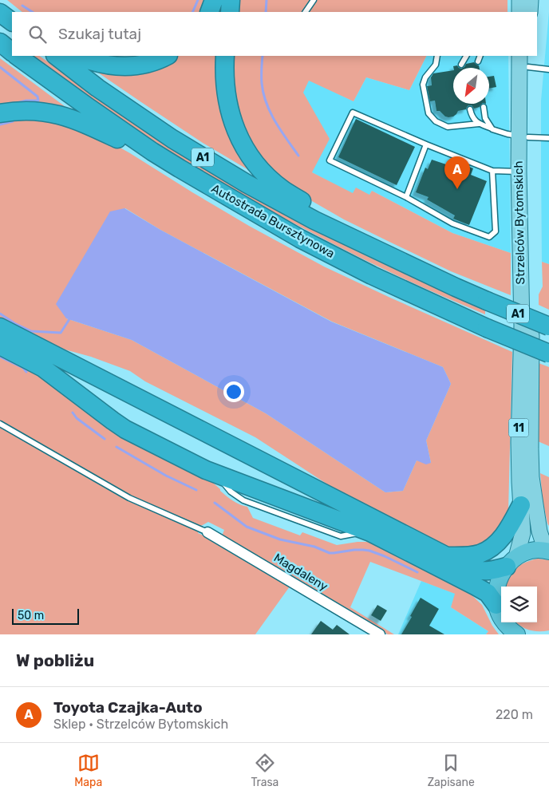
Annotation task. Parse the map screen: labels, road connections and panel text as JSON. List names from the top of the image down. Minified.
{"streets":{"highway":["A1","Autostrada Bursztynowa","11"],"main road":["Strzelców Bytomskich"],"street":["Magdaleny"]},"crossings":[["Strzelców Bytomskich","11"]],"scale_bar":"50 m","north":"bottom left","page":{"search":"Szukaj tutaj","pins":"A","scale":"50 m","heading":"W pobliżu","list":[{"mark":"A","name":"Toyota Czajka-Auto","note":"Sklep · Strzelców Bytomskich","value":"220 m"}],"nav":["Mapa","Trasa","Zapisane"]}}
